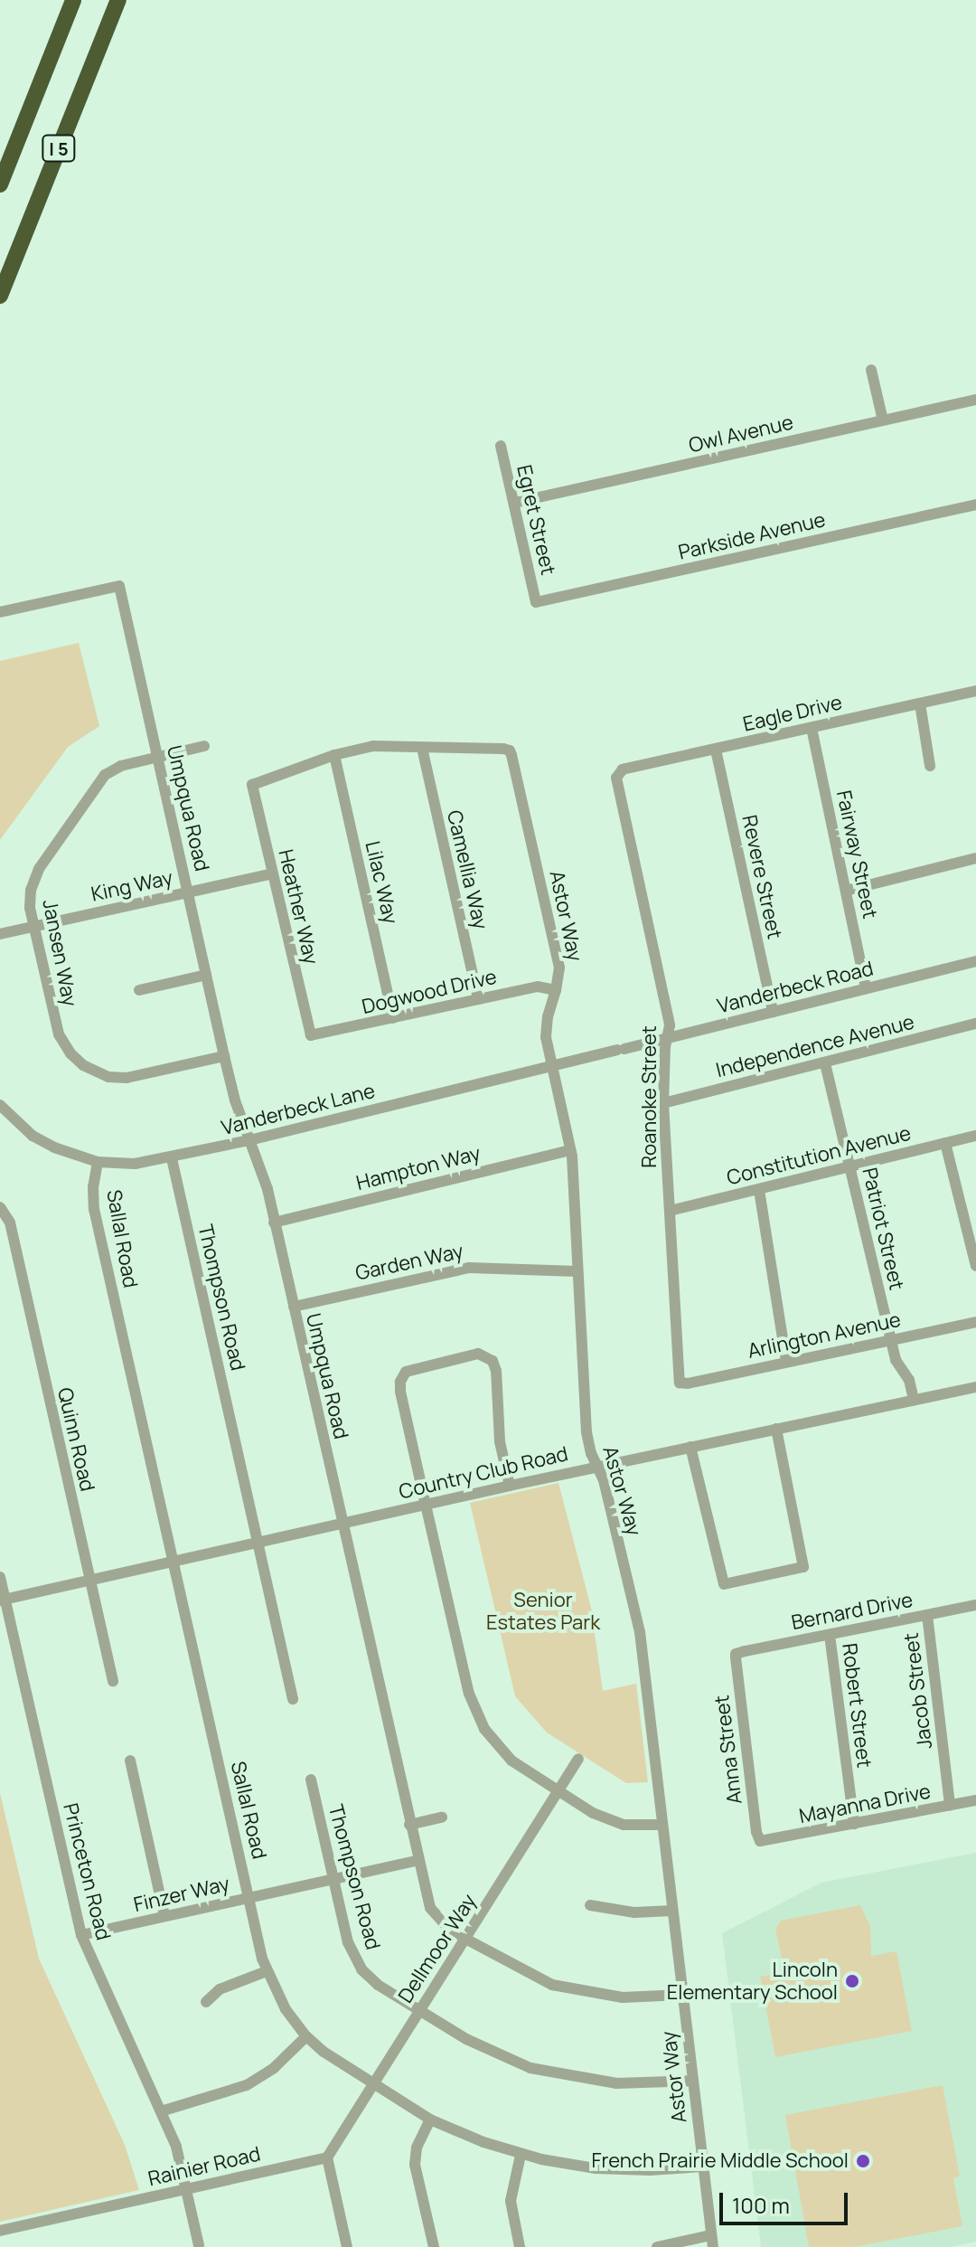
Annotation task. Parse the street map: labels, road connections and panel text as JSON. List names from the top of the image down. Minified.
{"streets":{"highway":["I 5"],"street":["Owl Avenue","Egret Street","Parkside Avenue","Eagle Drive","Umpqua Road","Fairway Street","Camellia Way","Revere Street","Lilac Way","King Way","Heather Way","Astor Way","Jansen Way","Vanderbeck Road","Dogwood Drive","Independence Avenue","Roanoke Street","Vanderbeck Lane","Constitution Avenue","Hampton Way","Patriot Street","Sallal Road","Garden Way","Thompson Road","Arlington Avenue","Quinn Road","Country Club Road","Bernard Drive","Jacob Street","Robert Street","Anna Street","Mayanna Drive","Princeton Road","Finzer Way","Dellmoor Way","Rainier Road"]},"crossings":[["Owl Avenue","Egret Street"],["Egret Street","Parkside Avenue"],["Eagle Drive","Fairway Street"],["Eagle Drive","Revere Street"],["Eagle Drive","Roanoke Street"],["Umpqua Road","King Way"],["Umpqua Road","Astor Way"],["Umpqua Road","Jansen Way"],["Umpqua Road","Vanderbeck Lane"],["Umpqua Road","Hampton Way"],["Umpqua Road","Garden Way"],["Umpqua Road","Country Club Road"],["Umpqua Road","Finzer Way"],["Umpqua Road","Dellmoor Way"],["Fairway Street","Vanderbeck Road"],["Camellia Way","Astor Way"],["Camellia Way","Dogwood Drive"],["Revere Street","Vanderbeck Road"],["Lilac Way","Heather Way"],["Lilac Way","Dogwood Drive"],["King Way","Heather Way"],["King Way","Jansen Way"],["Heather Way","Dogwood Drive"],["Astor Way","Dogwood Drive"],["Astor Way","Vanderbeck Lane"],["Astor Way","Hampton Way"],["Astor Way","Sallal Road"],["Astor Way","Garden Way"],["Astor Way","Thompson Road"],["Astor Way","Country Club Road"],["Vanderbeck Road","Roanoke Street"],["Vanderbeck Road","Vanderbeck Lane"],["Independence Avenue","Roanoke Street"],["Independence Avenue","Patriot Street"],["Roanoke Street","Constitution Avenue"],["Roanoke Street","Arlington Avenue"],["Vanderbeck Lane","Sallal Road"],["Vanderbeck Lane","Thompson Road"],["Constitution Avenue","Patriot Street"],["Patriot Street","Arlington Avenue"],["Patriot Street","Country Club Road"],["Sallal Road","Country Club Road"],["Sallal Road","Finzer Way"],["Sallal Road","Dellmoor Way"],["Thompson Road","Country Club Road"],["Thompson Road","Finzer Way"],["Thompson Road","Dellmoor Way"],["Quinn Road","Country Club Road"],["Country Club Road","Princeton Road"],["Bernard Drive","Jacob Street"],["Bernard Drive","Robert Street"],["Bernard Drive","Anna Street"],["Jacob Street","Mayanna Drive"],["Robert Street","Mayanna Drive"],["Anna Street","Mayanna Drive"],["Princeton Road","Finzer Way"],["Princeton Road","Rainier Road"],["Dellmoor Way","Rainier Road"]],"parks":["Senior Estates Park"],"places":["Lincoln Elementary School","French Prairie Middle School"],"scale_bar":"100 m"}
